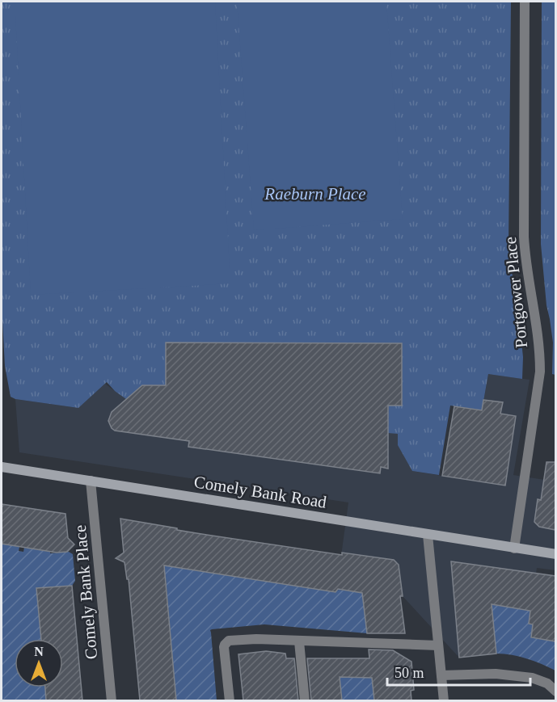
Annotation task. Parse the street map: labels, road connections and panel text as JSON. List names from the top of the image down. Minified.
{"streets":{"main road":["Comely Bank Road"],"street":["Portgower Place","Comely Bank Place"]},"crossings":[["Portgower Place","Comely Bank Road"],["Comely Bank Road","Comely Bank Place"]],"parks":["Raeburn Place"],"scale_bar":"50 m","north":"top"}
